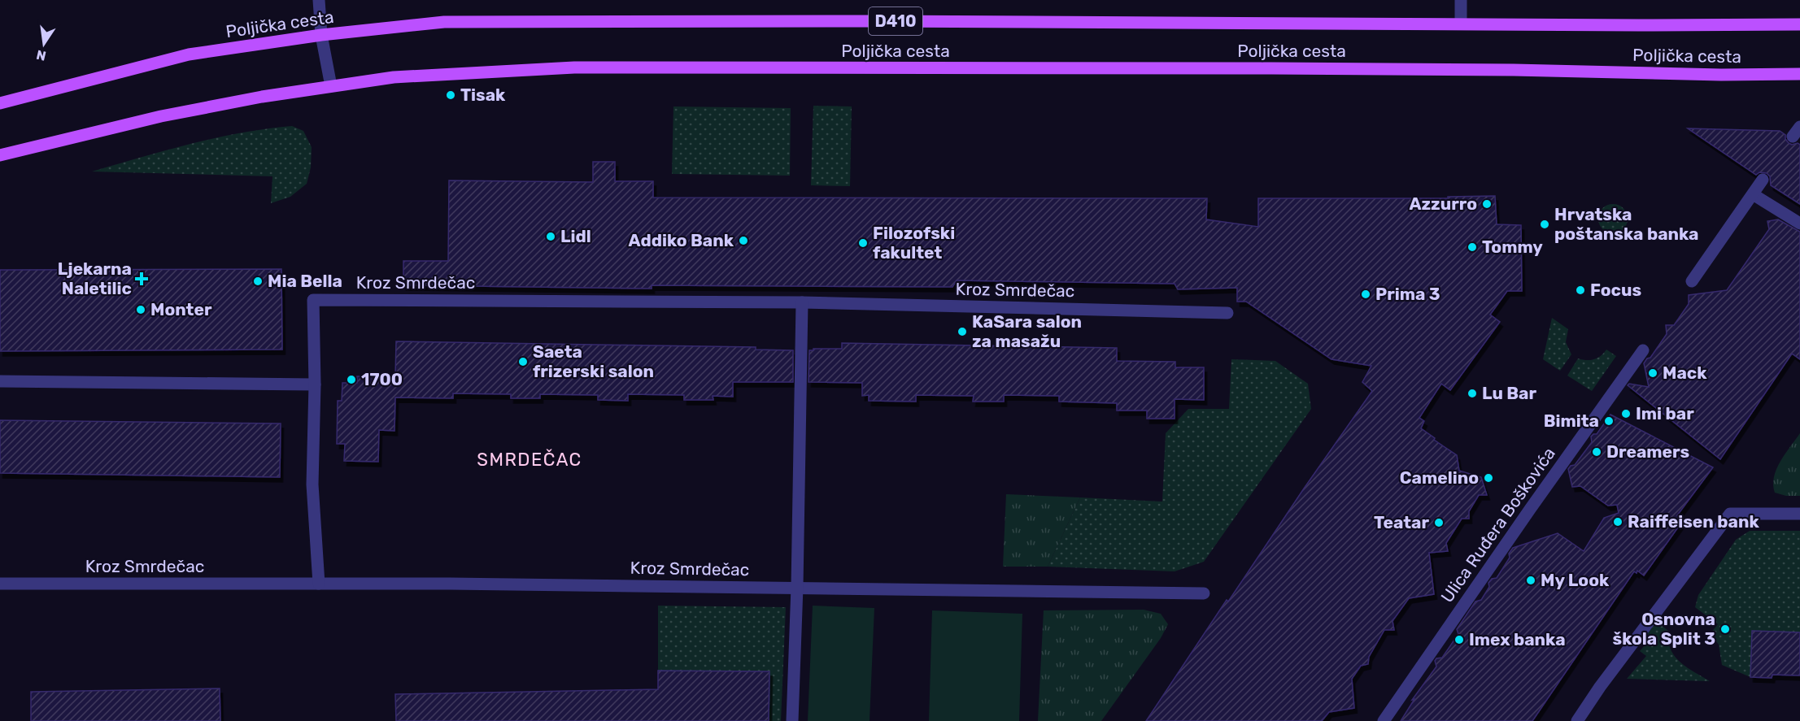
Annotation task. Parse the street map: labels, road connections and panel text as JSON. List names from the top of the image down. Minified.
{"streets":{"main road":["D410","Poljička cesta"],"street":["Kroz Smrdečac","Ulica Ruđera Boškovića"]},"districts":["SMRDEČAC"],"places":{"other":["Tisak","Azzurro","Hrvatska poštanska banka","Lidl","Addiko Bank","Filozofski fakultet","Tommy","Mia Bella","Focus","Prima 3","Monter","KaSara salon za masažu","Saeta frizerski salon","Mack","1700","Lu Bar","Imi bar","Bimita","Dreamers","Camelino","Raiffeisen bank","Teatar","My Look","Osnovna škola Split 3","Imex banka"],"health":["Ljekarna Naletilic"]},"north":"bottom"}
